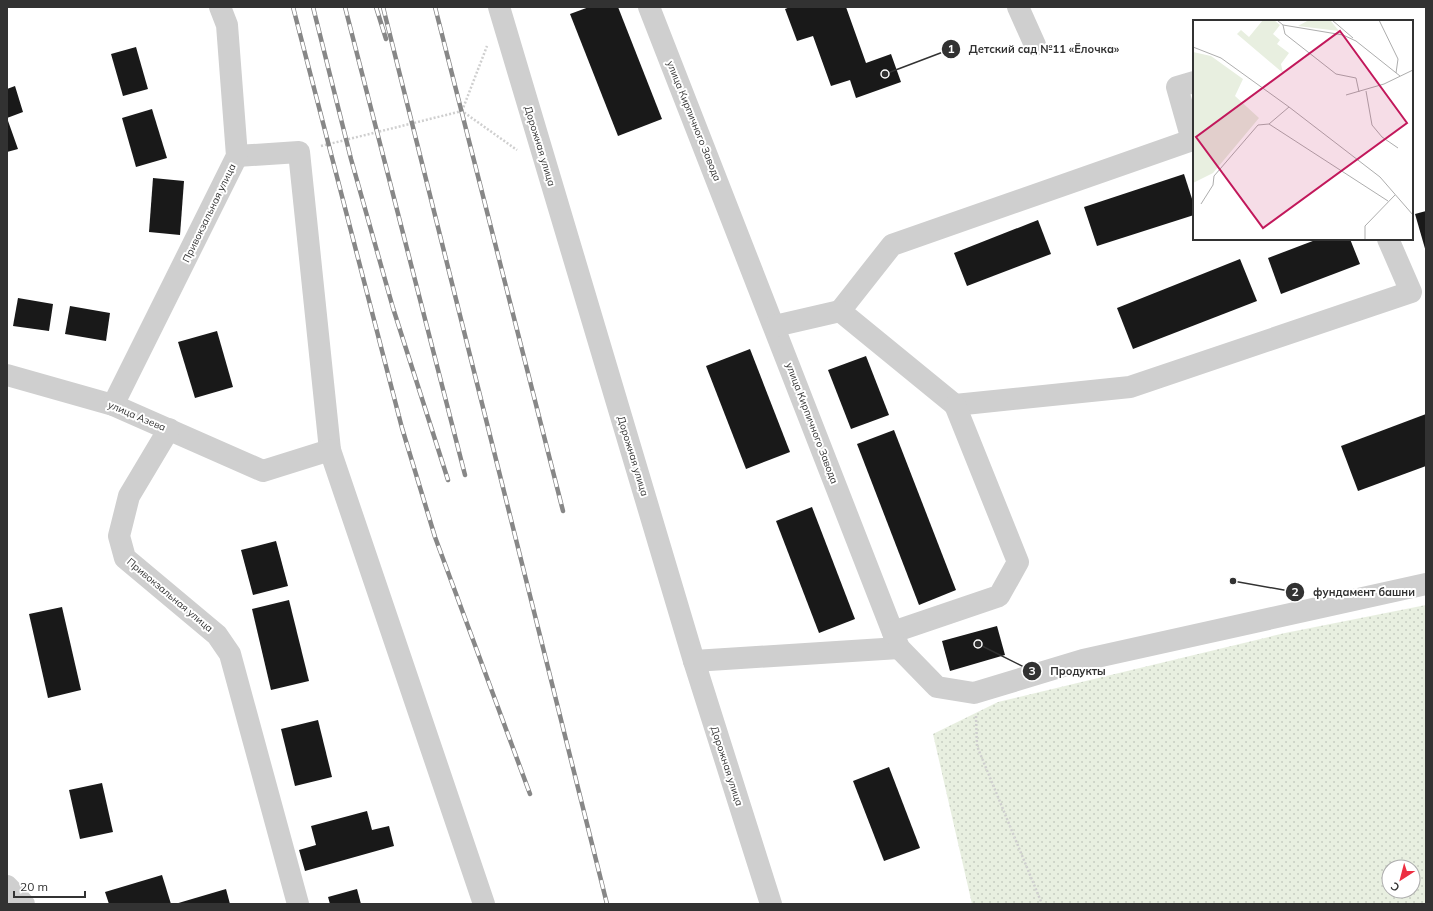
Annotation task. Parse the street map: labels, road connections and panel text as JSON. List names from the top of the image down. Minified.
{"streets":{"street":["улица Кирпичного Завода","Дорожная улица","Привокзальная улица","улица Азева"]},"crossings":[["Привокзальная улица","улица Азева"]],"places":["Детский сад №11 «Ёлочка»","фундамент башни","Продукты"],"scale_bar":"20 m","north":"bottom left"}
